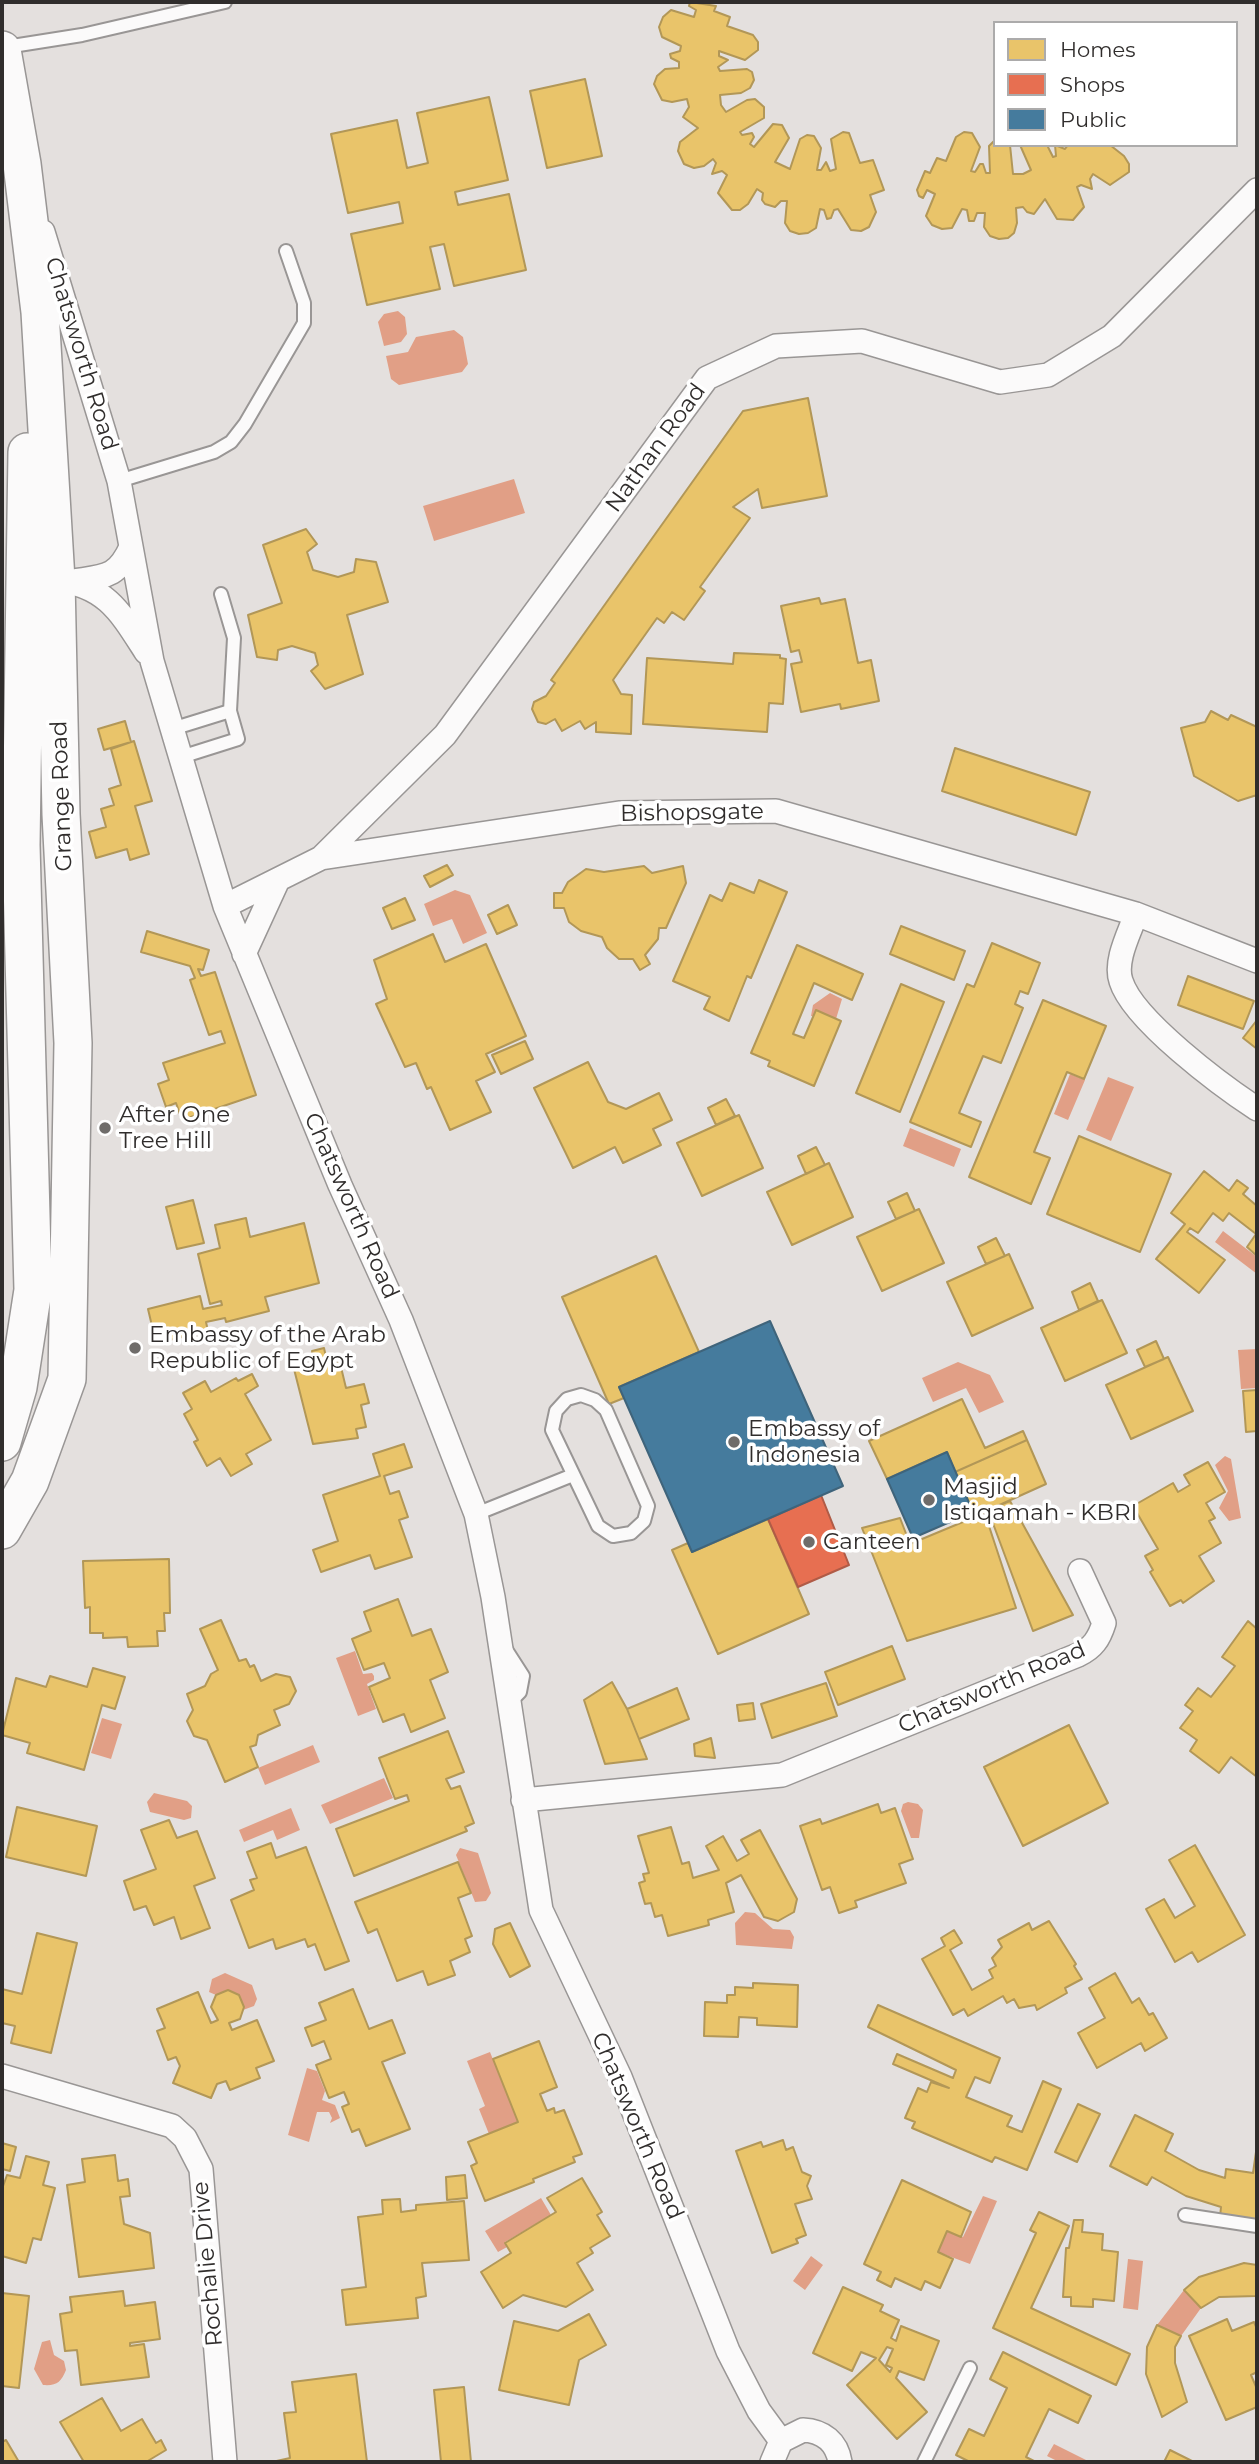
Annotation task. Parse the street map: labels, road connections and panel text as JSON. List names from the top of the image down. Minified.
{"streets":{"main road":["Grange Road"],"street":["Chatsworth Road","Nathan Road","Bishopsgate","Rochalie Drive"]},"crossings":[["Chatsworth Road","Nathan Road"],["Chatsworth Road","Grange Road"],["Nathan Road","Bishopsgate"]],"places":["After One Tree Hill","Embassy of the Arab Republic of Egypt","Embassy of Indonesia","Masjid Istiqamah - KBRI","Canteen"],"legend":["Homes","Shops","Public"]}
